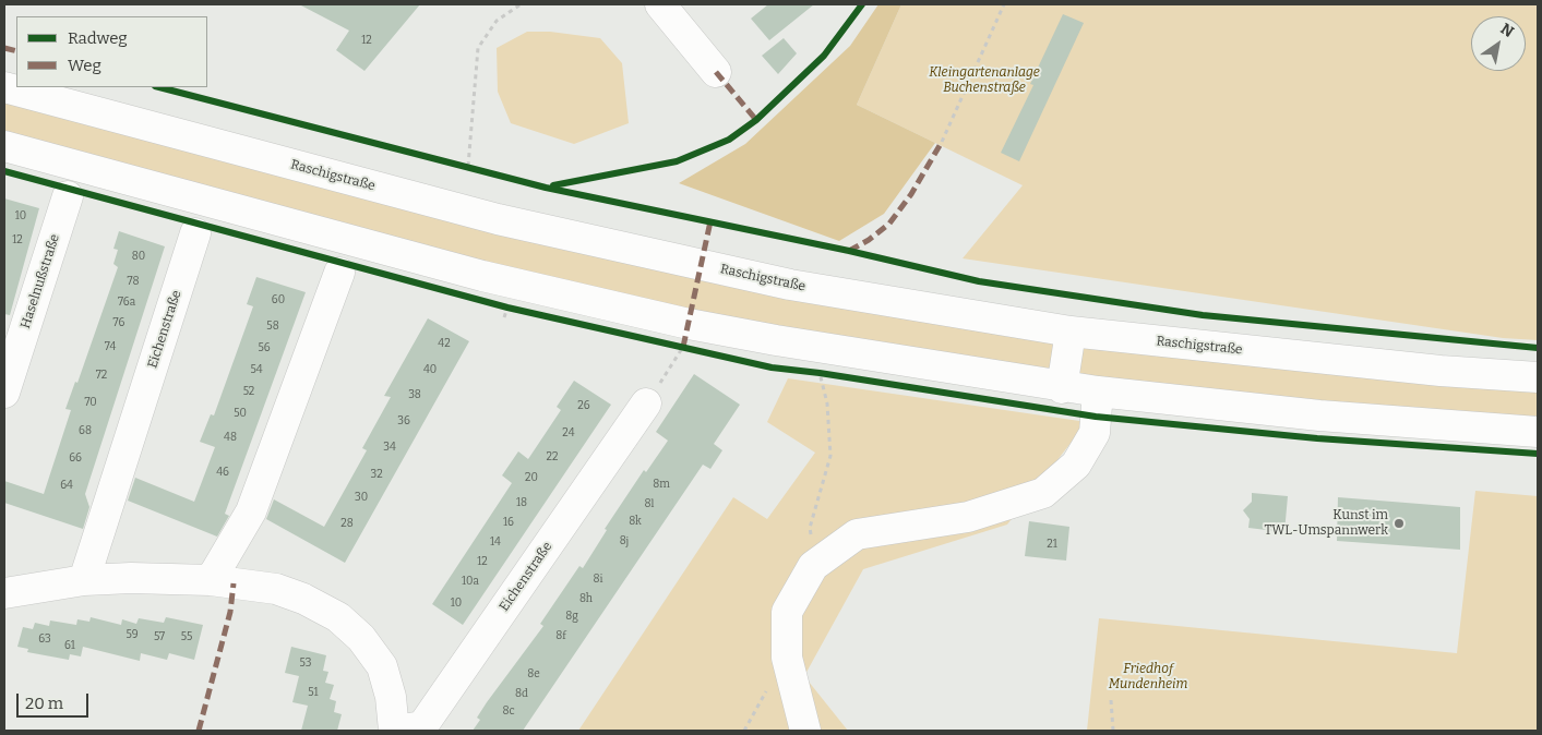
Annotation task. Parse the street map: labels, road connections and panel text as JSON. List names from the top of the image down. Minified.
{"streets":{"street":["Raschigstraße","Haselnußstraße","Eichenstraße"]},"parks":["Kleingartenanlage Buchenstraße","Friedhof Mundenheim"],"places":["Kunst im TWL-Umspannwerk"],"house_numbers":["12","10","12","80","78","60","76a","76","58","42","74","56","54","40","72","52","38","70","26","50","36","68","24","48","34","22","66","46","32","20","8m","64","30","18","8l","8k","16","28","8j","14","21","12","8i","10a","8h","10","8g","59","8f","57","55","63","61","53","8e","51","8d","8c"],"legend":["Radweg","Weg"],"scale_bar":"20 m","north":"top right"}
